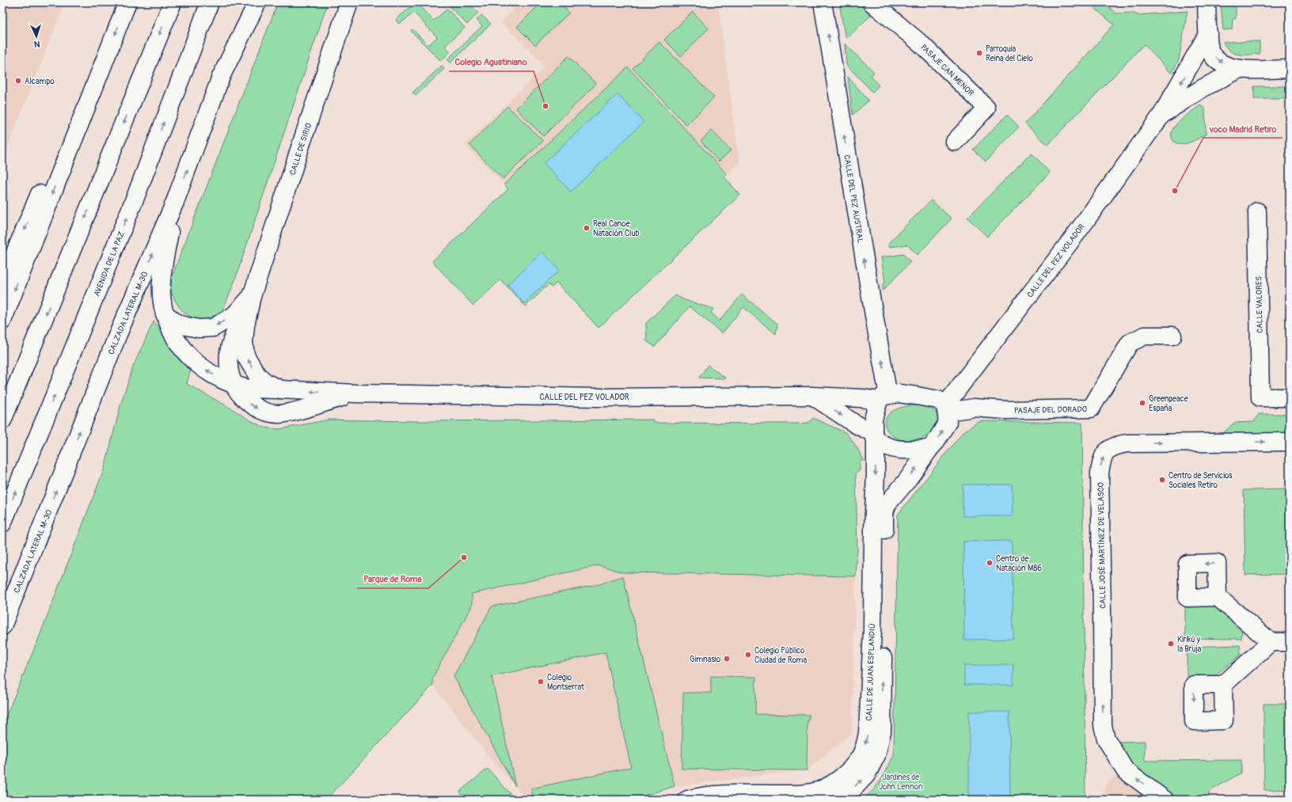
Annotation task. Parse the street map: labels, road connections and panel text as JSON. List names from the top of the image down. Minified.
{"streets":{"main road":["PASAJE CAN MENOR","CALLE DE SIRIO","CALLE DEL PEZ AUSTRAL","CALLE DEL PEZ VOLADOR","AVENIDA DE LA PAZ","CALLE VALORES","CALZADA LATERAL M-30","PASAJE DEL DORADO","CALLE JOSÉ MARTÍNEZ DE VELASCO","CALLE DE JUAN ESPLANDIÚ"]},"crossings":[["CALLE DE SIRIO","CALLE DEL PEZ VOLADOR"],["CALLE DEL PEZ AUSTRAL","CALLE DEL PEZ VOLADOR"],["CALLE DEL PEZ AUSTRAL","PASAJE DEL DORADO"],["CALLE DEL PEZ AUSTRAL","CALLE DE JUAN ESPLANDIÚ"],["CALLE DEL PEZ VOLADOR","CALZADA LATERAL M-30"],["CALLE DEL PEZ VOLADOR","PASAJE DEL DORADO"],["CALLE DEL PEZ VOLADOR","CALLE DE JUAN ESPLANDIÚ"],["PASAJE DEL DORADO","CALLE DE JUAN ESPLANDIÚ"]],"one_way":["CALLE DEL PEZ AUSTRAL"],"parks":["Jardines de John Lennon"],"places":["Parroquia Reina del Cielo","Alcampo","Colegio Agustiniano","voco Madrid Retiro","Real Canoe Natación Club","Greenpeace España","Centro de Servicios Sociales Retiro","Parque de Roma","Centro de Natación M86","Kirikú y la Bruja","Colegio Público Ciudad de Roma","Gimnasio","Colegio Montserrat"],"north":"bottom"}
